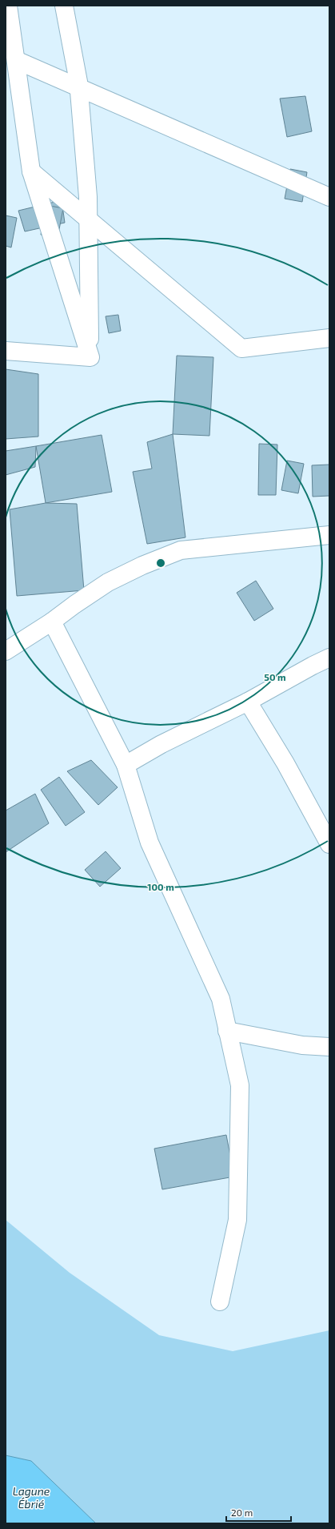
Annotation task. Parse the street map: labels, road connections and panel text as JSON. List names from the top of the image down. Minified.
{"water":["Lagune Ébrié"],"scale_bar":"20 m","rings":["50 m","100 m"]}
